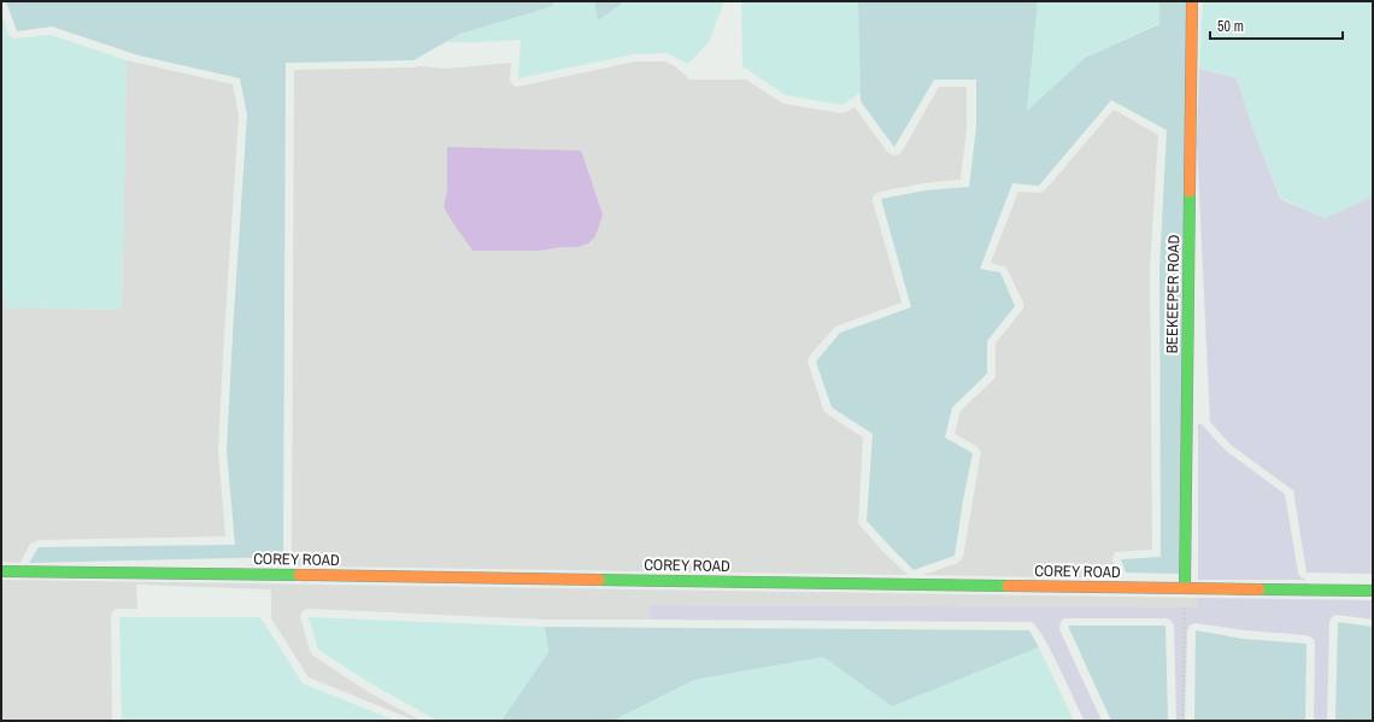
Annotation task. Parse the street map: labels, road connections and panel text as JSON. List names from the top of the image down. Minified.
{"streets":{"street":["BEEKEEPER ROAD","COREY ROAD"]},"crossings":[["BEEKEEPER ROAD","COREY ROAD"]],"scale_bar":"50 m"}
